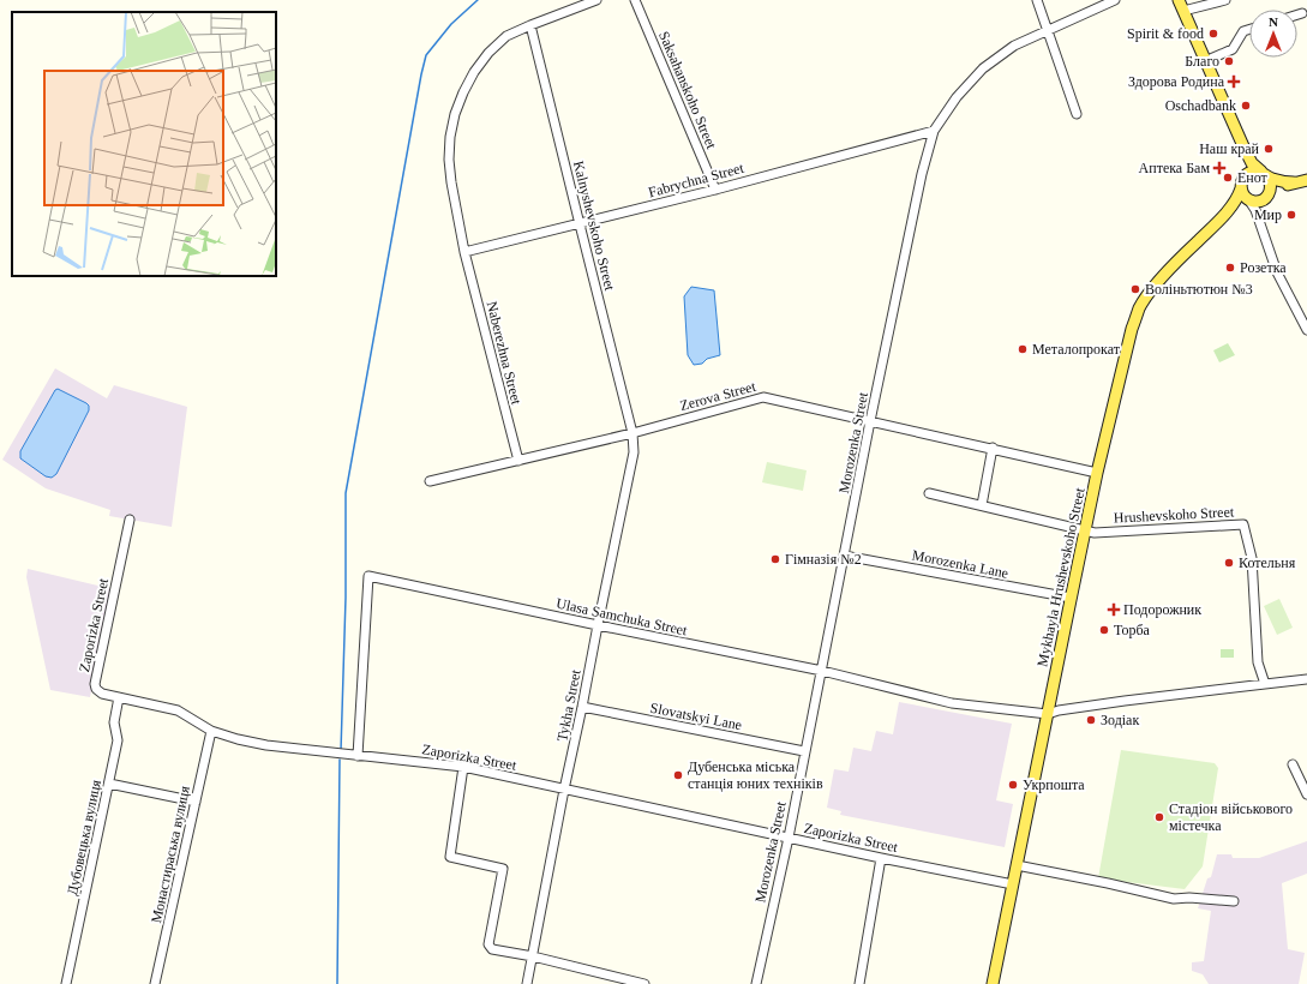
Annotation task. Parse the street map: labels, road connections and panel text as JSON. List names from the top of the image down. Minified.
{"streets":{"main road":["Mykhayla Hrushevskoho Street"],"street":["Saksahanskoho Street","Fabrychna Street","Kalnyshevskoho Street","Naberezhna Street","Zerova Street","Morozenka Street","Hrushevskoho Street","Morozenka Lane","Ulasa Samchuka Street","Zaporizka Street","Tykha Street","Slovatskyi Lane","Дубовецька вулиця","Монастираська вулиця"]},"crossings":[["Saksahanskoho Street","Fabrychna Street"],["Fabrychna Street","Kalnyshevskoho Street"],["Fabrychna Street","Naberezhna Street"],["Fabrychna Street","Morozenka Street"],["Kalnyshevskoho Street","Naberezhna Street"],["Kalnyshevskoho Street","Zerova Street"],["Kalnyshevskoho Street","Tykha Street"],["Naberezhna Street","Zerova Street"],["Zerova Street","Morozenka Street"],["Zerova Street","Mykhayla Hrushevskoho Street"],["Zerova Street","Tykha Street"],["Morozenka Street","Morozenka Lane"],["Morozenka Street","Ulasa Samchuka Street"],["Morozenka Street","Zaporizka Street"],["Morozenka Street","Slovatskyi Lane"],["Hrushevskoho Street","Mykhayla Hrushevskoho Street"],["Morozenka Lane","Mykhayla Hrushevskoho Street"],["Mykhayla Hrushevskoho Street","Ulasa Samchuka Street"],["Mykhayla Hrushevskoho Street","Zaporizka Street"],["Ulasa Samchuka Street","Zaporizka Street"],["Ulasa Samchuka Street","Tykha Street"],["Zaporizka Street","Tykha Street"],["Zaporizka Street","Дубовецька вулиця"],["Zaporizka Street","Монастираська вулиця"],["Tykha Street","Slovatskyi Lane"]],"places":{"other":["Spirit & food","Благо","Oschadbank","Наш край","Енот","Мир","Розетка","Воліньтютюн №3","Металопрокат","Гімназія №2","Котельня","Торба","Зодіак","Дубенська міська станція юних техніків","Укрпошта","Стадіон військового містечка"],"health":["Здорова Родина","Аптека Бам","Подорожник"]},"north":"top"}
